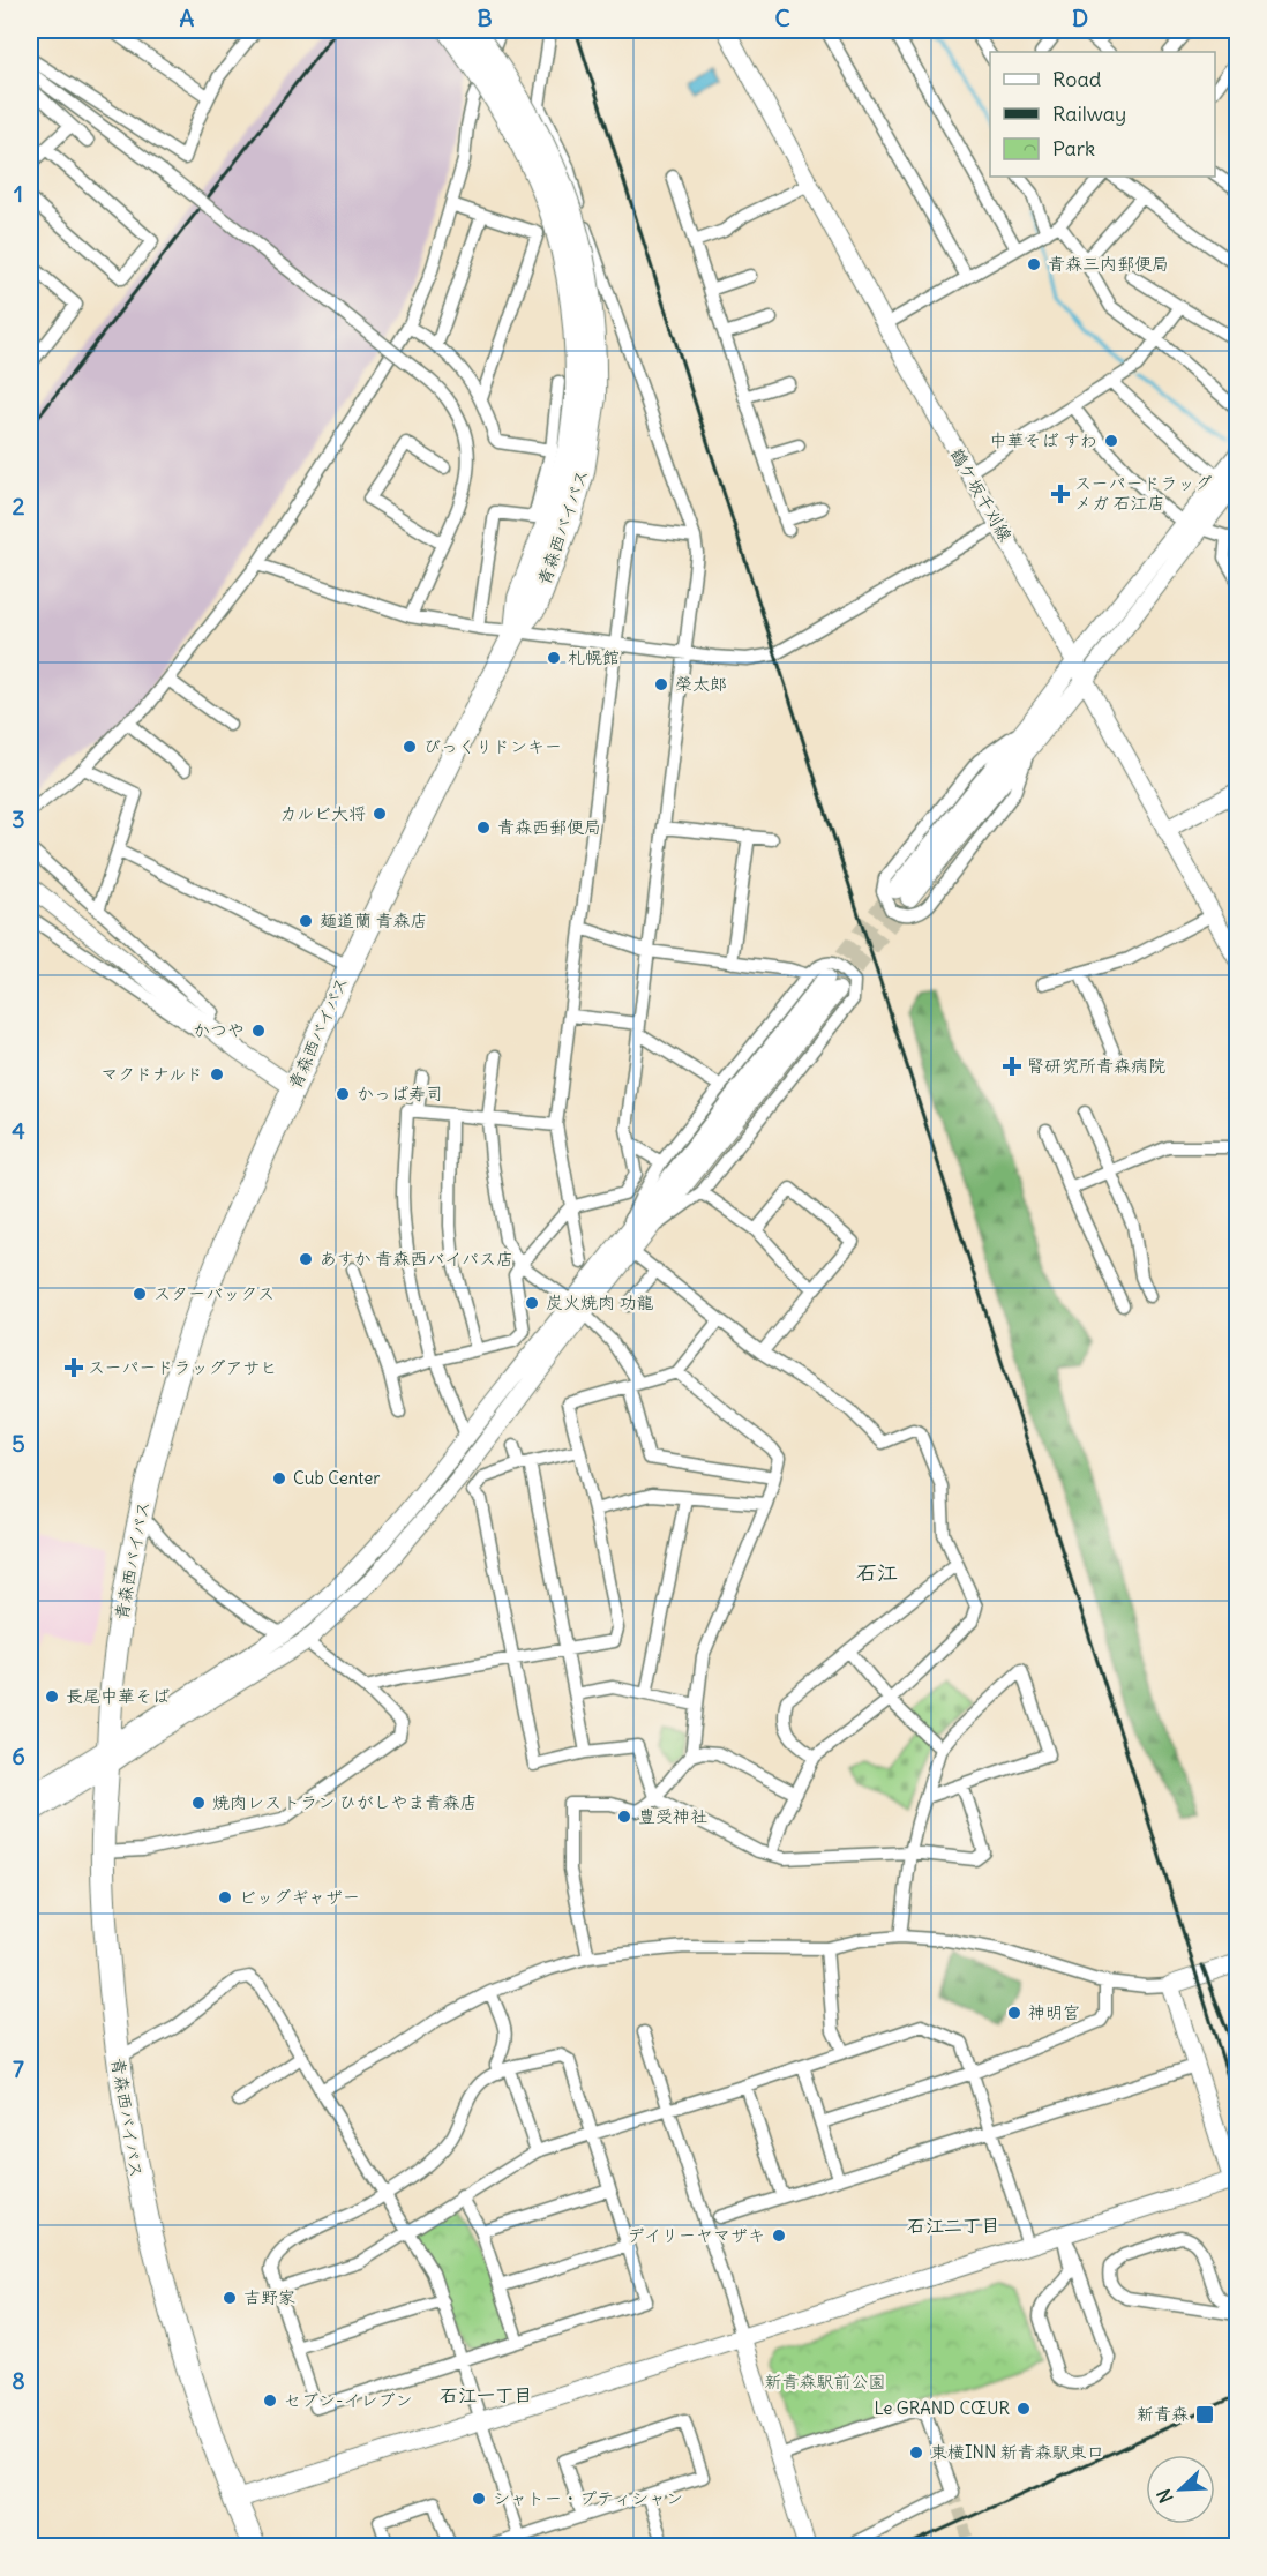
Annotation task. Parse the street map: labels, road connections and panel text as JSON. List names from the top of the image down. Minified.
{"streets":{"highway":["青森西バイパス"],"street":["鶴ケ坂千刈線"]},"districts":["石江","石江二丁目","石江一丁目"],"parks":["新青森駅前公園"],"places":{"other":["青森三内郵便局","中華そば すわ","札幌館","榮太郎","びっくりドンキー","カルビ大将","青森西郵便局","麺道蘭 青森店","かつや","マクドナルド","かっぱ寿司","あすか 青森西バイパス店","スターバックス","炭火焼肉 功龍","Cub Center","長尾中華そば","焼肉レストラン ひがしやま青森店","豊受神社","ビッグギャザー","神明宮","デイリーヤマザキ","吉野家","セブン-イレブン","Le GRAND CŒUR","東横INN 新青森駅東口","シャトー・プティシャン"],"health":["スーパードラッグ メガ 石江店","腎研究所青森病院","スーパードラッグアサヒ"],"transit":["新青森"]},"legend":["Road","Railway","Park"],"north":"bottom left","grid":{"columns":["A","B","C","D"],"rows":["1","2","3","4","5","6","7","8"]}}
